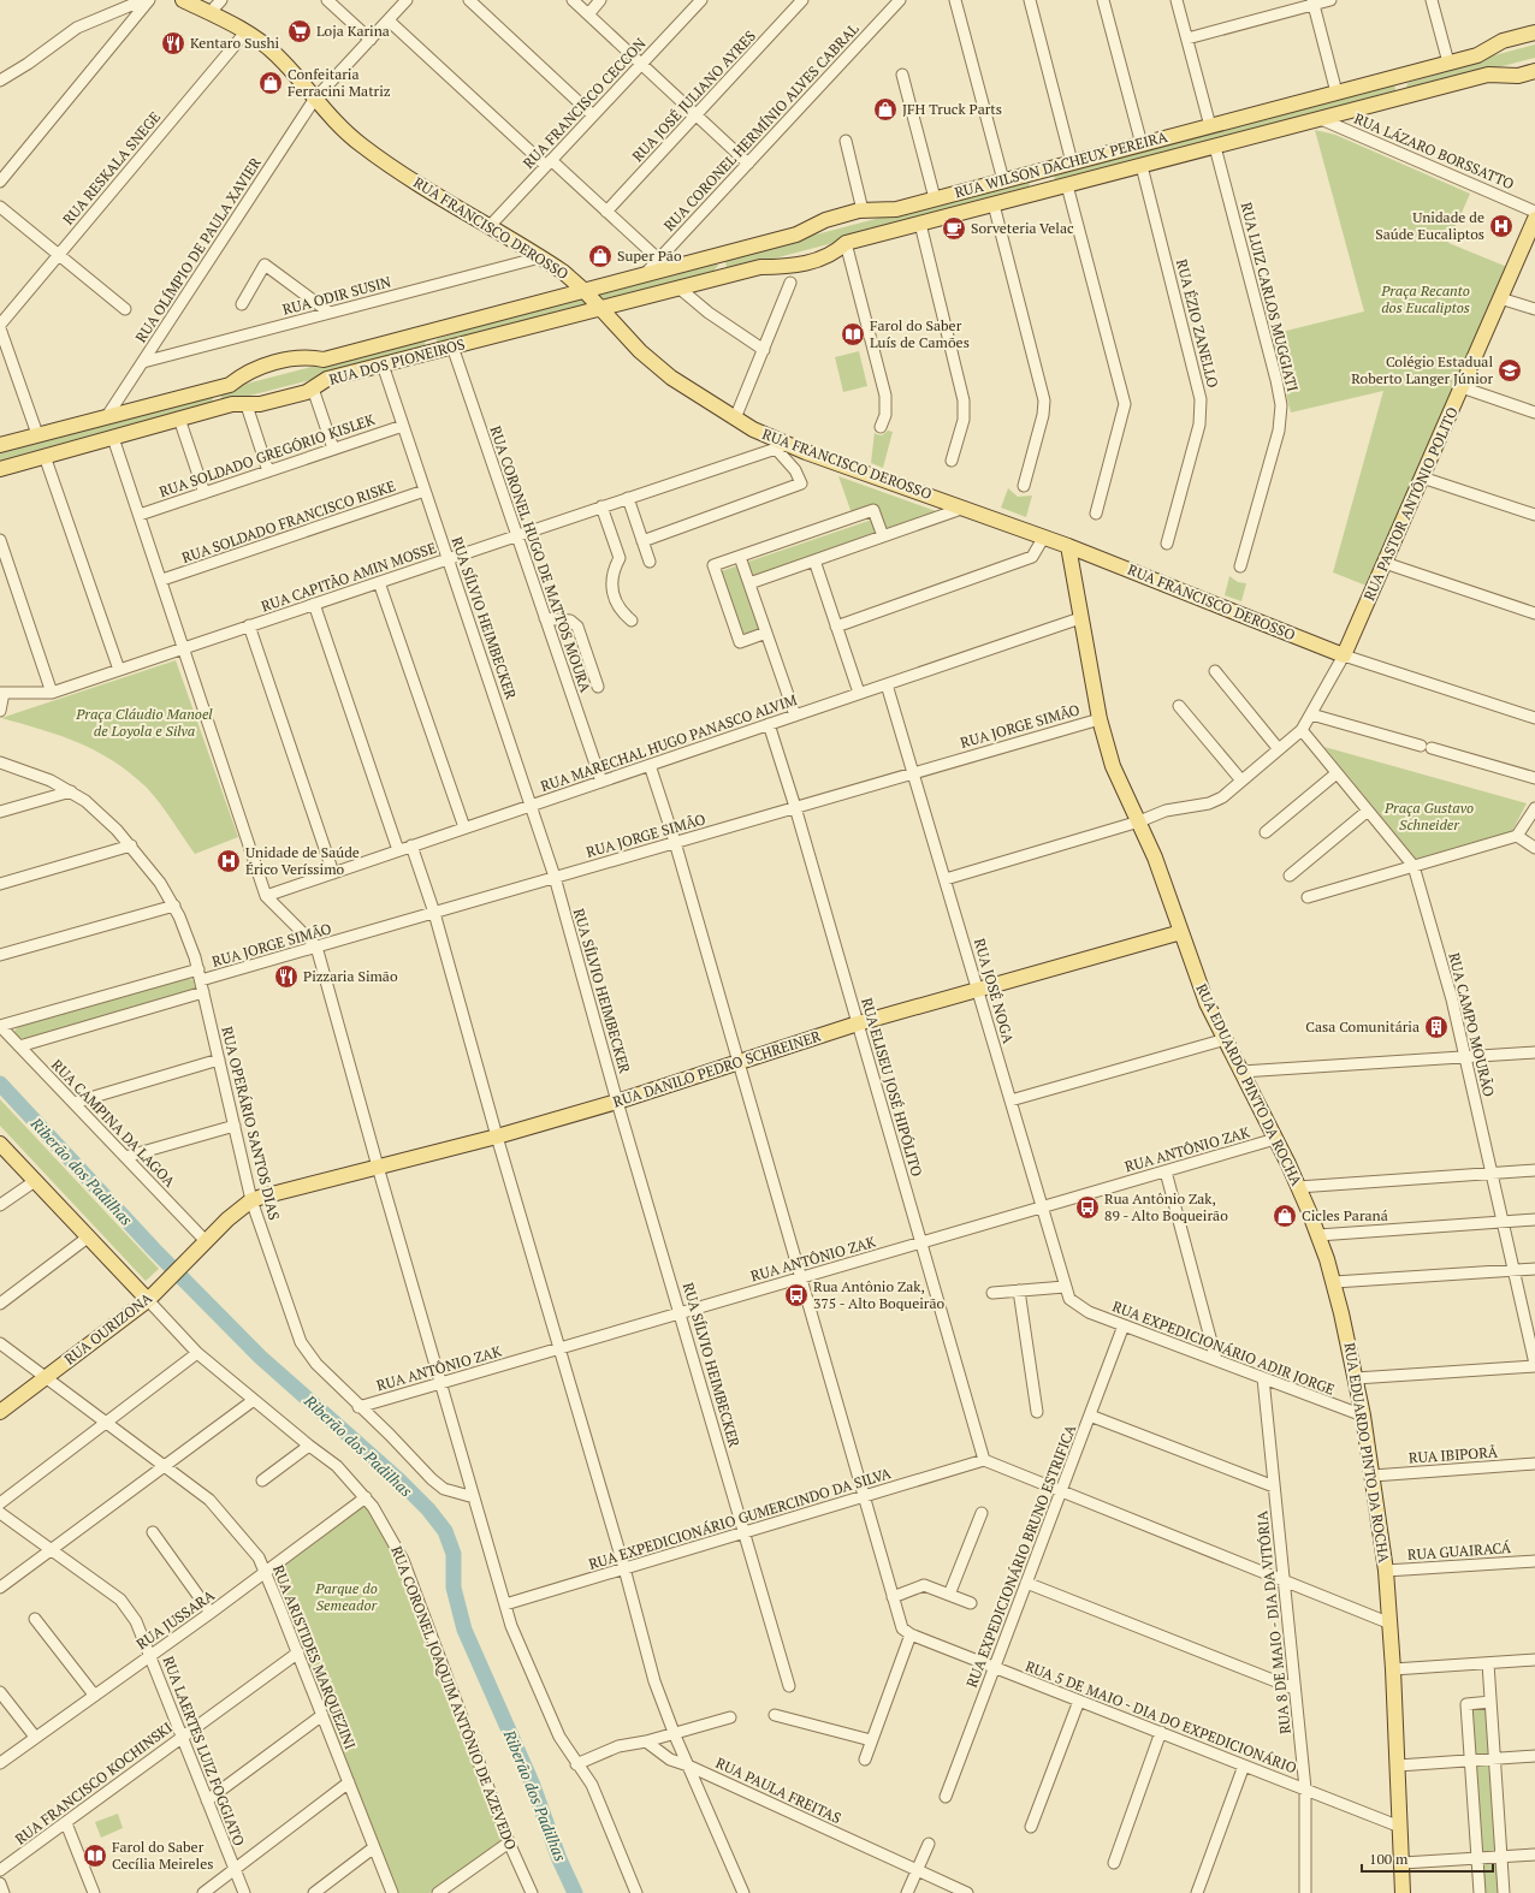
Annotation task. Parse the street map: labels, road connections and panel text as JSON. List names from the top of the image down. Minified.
{"streets":{"main road":["RUA WILSON DACHEUX PEREIRA","RUA FRANCISCO DEROSSO","RUA DOS PIONEIROS","RUA PASTOR ANTÔNIO POLITO","RUA DANILO PEDRO SCHREINER","RUA EDUARDO PINTO DA ROCHA","RUA OURIZONA","RUA CORONEL JOAQUIM ANTÔNIO DE AZEVEDO"],"street":["RUA JOSÉ JULIANO AYRES","RUA FRANCISCO CECCON","RUA CORONEL HERMÍNIO ALVES CABRAL","RUA LÁZARO BORSSATTO","RUA RESKALA SNEGE","RUA OLÍMPIO DE PAULA XAVIER","RUA ODIR SUSIN","RUA LUIZ CARLOS MUGGIATI","RUA ÉZIO ZANELLO","RUA SOLDADO GREGÓRIO KISLEK","RUA SOLDADO FRANCISCO RISKE","RUA CORONEL HUGO DE MATTOS MOURA","RUA CAPITÃO AMIN MOSSE","RUA SÍLVIO HEIMBECKER","RUA JORGE SIMÃO","RUA MARECHAL HUGO PANASCO ALVIM","RUA JOSÉ NOGA","RUA CAMPO MOURÃO","RUA ELISEU JOSÉ HIPÓLITO","RUA CAMPINA DA LAGOA","RUA OPERÁRIO SANTOS DIAS","RUA ANTÔNIO ZAK","RUA EXPEDICIONÁRIO ADIR JORGE","RUA IBIPORÃ","RUA EXPEDICIONÁRIO GUMERCINDO DA SILVA","RUA GUAIRACÁ","RUA EXPEDICIONÁRIO BRUNO ESTRIFICA","RUA JUSSARA","RUA 8 DE MAIO - DIA DA VITÓRIA","RUA ARISTIDES MARQUEZINI","RUA 5 DE MAIO - DIA DO EXPEDICIONÁRIO","RUA LAERTES LUIZ FOGGIATO","RUA FRANCISCO KOCHINSKI","RUA PAULA FREITAS"]},"crossings":[["RUA FRANCISCO CECCON","RUA FRANCISCO DEROSSO"],["RUA CORONEL HERMÍNIO ALVES CABRAL","RUA WILSON DACHEUX PEREIRA"],["RUA LÁZARO BORSSATTO","RUA WILSON DACHEUX PEREIRA"],["RUA WILSON DACHEUX PEREIRA","RUA FRANCISCO DEROSSO"],["RUA WILSON DACHEUX PEREIRA","RUA LUIZ CARLOS MUGGIATI"],["RUA WILSON DACHEUX PEREIRA","RUA ÉZIO ZANELLO"],["RUA WILSON DACHEUX PEREIRA","RUA DOS PIONEIROS"],["RUA RESKALA SNEGE","RUA FRANCISCO DEROSSO"],["RUA FRANCISCO DEROSSO","RUA OLÍMPIO DE PAULA XAVIER"],["RUA FRANCISCO DEROSSO","RUA ODIR SUSIN"],["RUA FRANCISCO DEROSSO","RUA DOS PIONEIROS"],["RUA FRANCISCO DEROSSO","RUA PASTOR ANTÔNIO POLITO"],["RUA FRANCISCO DEROSSO","RUA CAPITÃO AMIN MOSSE"],["RUA FRANCISCO DEROSSO","RUA EDUARDO PINTO DA ROCHA"],["RUA OLÍMPIO DE PAULA XAVIER","RUA ODIR SUSIN"],["RUA OLÍMPIO DE PAULA XAVIER","RUA DOS PIONEIROS"],["RUA DOS PIONEIROS","RUA CORONEL HUGO DE MATTOS MOURA"],["RUA DOS PIONEIROS","RUA SÍLVIO HEIMBECKER"],["RUA SOLDADO GREGÓRIO KISLEK","RUA SÍLVIO HEIMBECKER"],["RUA SOLDADO FRANCISCO RISKE","RUA SÍLVIO HEIMBECKER"],["RUA CORONEL HUGO DE MATTOS MOURA","RUA CAPITÃO AMIN MOSSE"],["RUA CORONEL HUGO DE MATTOS MOURA","RUA MARECHAL HUGO PANASCO ALVIM"],["RUA CAPITÃO AMIN MOSSE","RUA SÍLVIO HEIMBECKER"],["RUA SÍLVIO HEIMBECKER","RUA JORGE SIMÃO"],["RUA SÍLVIO HEIMBECKER","RUA MARECHAL HUGO PANASCO ALVIM"],["RUA SÍLVIO HEIMBECKER","RUA DANILO PEDRO SCHREINER"],["RUA SÍLVIO HEIMBECKER","RUA ANTÔNIO ZAK"],["RUA SÍLVIO HEIMBECKER","RUA EXPEDICIONÁRIO GUMERCINDO DA SILVA"],["RUA JORGE SIMÃO","RUA JOSÉ NOGA"],["RUA JORGE SIMÃO","RUA EDUARDO PINTO DA ROCHA"],["RUA JORGE SIMÃO","RUA ELISEU JOSÉ HIPÓLITO"],["RUA JORGE SIMÃO","RUA CAMPINA DA LAGOA"],["RUA JORGE SIMÃO","RUA OPERÁRIO SANTOS DIAS"],["RUA MARECHAL HUGO PANASCO ALVIM","RUA JOSÉ NOGA"],["RUA MARECHAL HUGO PANASCO ALVIM","RUA EDUARDO PINTO DA ROCHA"],["RUA MARECHAL HUGO PANASCO ALVIM","RUA ELISEU JOSÉ HIPÓLITO"],["RUA JOSÉ NOGA","RUA DANILO PEDRO SCHREINER"],["RUA JOSÉ NOGA","RUA ANTÔNIO ZAK"],["RUA JOSÉ NOGA","RUA EXPEDICIONÁRIO ADIR JORGE"],["RUA DANILO PEDRO SCHREINER","RUA EDUARDO PINTO DA ROCHA"],["RUA DANILO PEDRO SCHREINER","RUA ELISEU JOSÉ HIPÓLITO"],["RUA DANILO PEDRO SCHREINER","RUA OPERÁRIO SANTOS DIAS"],["RUA DANILO PEDRO SCHREINER","RUA OURIZONA"],["RUA EDUARDO PINTO DA ROCHA","RUA ANTÔNIO ZAK"],["RUA EDUARDO PINTO DA ROCHA","RUA EXPEDICIONÁRIO ADIR JORGE"],["RUA EDUARDO PINTO DA ROCHA","RUA IBIPORÃ"],["RUA EDUARDO PINTO DA ROCHA","RUA GUAIRACÁ"],["RUA EDUARDO PINTO DA ROCHA","RUA 5 DE MAIO - DIA DO EXPEDICIONÁRIO"],["RUA ELISEU JOSÉ HIPÓLITO","RUA ANTÔNIO ZAK"],["RUA ELISEU JOSÉ HIPÓLITO","RUA EXPEDICIONÁRIO GUMERCINDO DA SILVA"],["RUA CAMPINA DA LAGOA","RUA OURIZONA"],["RUA OPERÁRIO SANTOS DIAS","RUA ANTÔNIO ZAK"],["RUA OPERÁRIO SANTOS DIAS","RUA OURIZONA"],["RUA OURIZONA","RUA ARISTIDES MARQUEZINI"],["RUA OURIZONA","RUA CORONEL JOAQUIM ANTÔNIO DE AZEVEDO"],["RUA EXPEDICIONÁRIO ADIR JORGE","RUA EXPEDICIONÁRIO BRUNO ESTRIFICA"],["RUA EXPEDICIONÁRIO ADIR JORGE","RUA 8 DE MAIO - DIA DA VITÓRIA"],["RUA EXPEDICIONÁRIO BRUNO ESTRIFICA","RUA 5 DE MAIO - DIA DO EXPEDICIONÁRIO"],["RUA JUSSARA","RUA ARISTIDES MARQUEZINI"],["RUA JUSSARA","RUA CORONEL JOAQUIM ANTÔNIO DE AZEVEDO"],["RUA JUSSARA","RUA LAERTES LUIZ FOGGIATO"],["RUA 8 DE MAIO - DIA DA VITÓRIA","RUA 5 DE MAIO - DIA DO EXPEDICIONÁRIO"],["RUA ARISTIDES MARQUEZINI","RUA FRANCISCO KOCHINSKI"],["RUA LAERTES LUIZ FOGGIATO","RUA FRANCISCO KOCHINSKI"]],"water":["Riberão dos Padilhas"],"parks":["Praça Recanto dos Eucaliptos","Praça Cláudio Manoel de Loyola e Silva","Praça Gustavo Schneider","Parque do Semeador"],"places":{"supermarket":["Loja Karina"],"restaurant":["Kentaro Sushi","Pizzaria Simão"],"shop":["Confeitaria Ferracini Matriz","JFH Truck Parts","Super Pão","Cicles Paraná"],"hospital":["Unidade de Saúde Eucaliptos","Unidade de Saúde Érico Veríssimo"],"cafe":["Sorveteria Velac"],"library":["Farol do Saber Luís de Camões","Farol do Saber Cecília Meireles"],"school or university":["Colégio Estadual Roberto Langer Júnior"],"building":["Casa Comunitária"],"bus stop":["Rua Antônio Zak, 89 - Alto Boqueirão","Rua Antônio Zak, 375 - Alto Boqueirão"]},"scale_bar":"100 m"}
